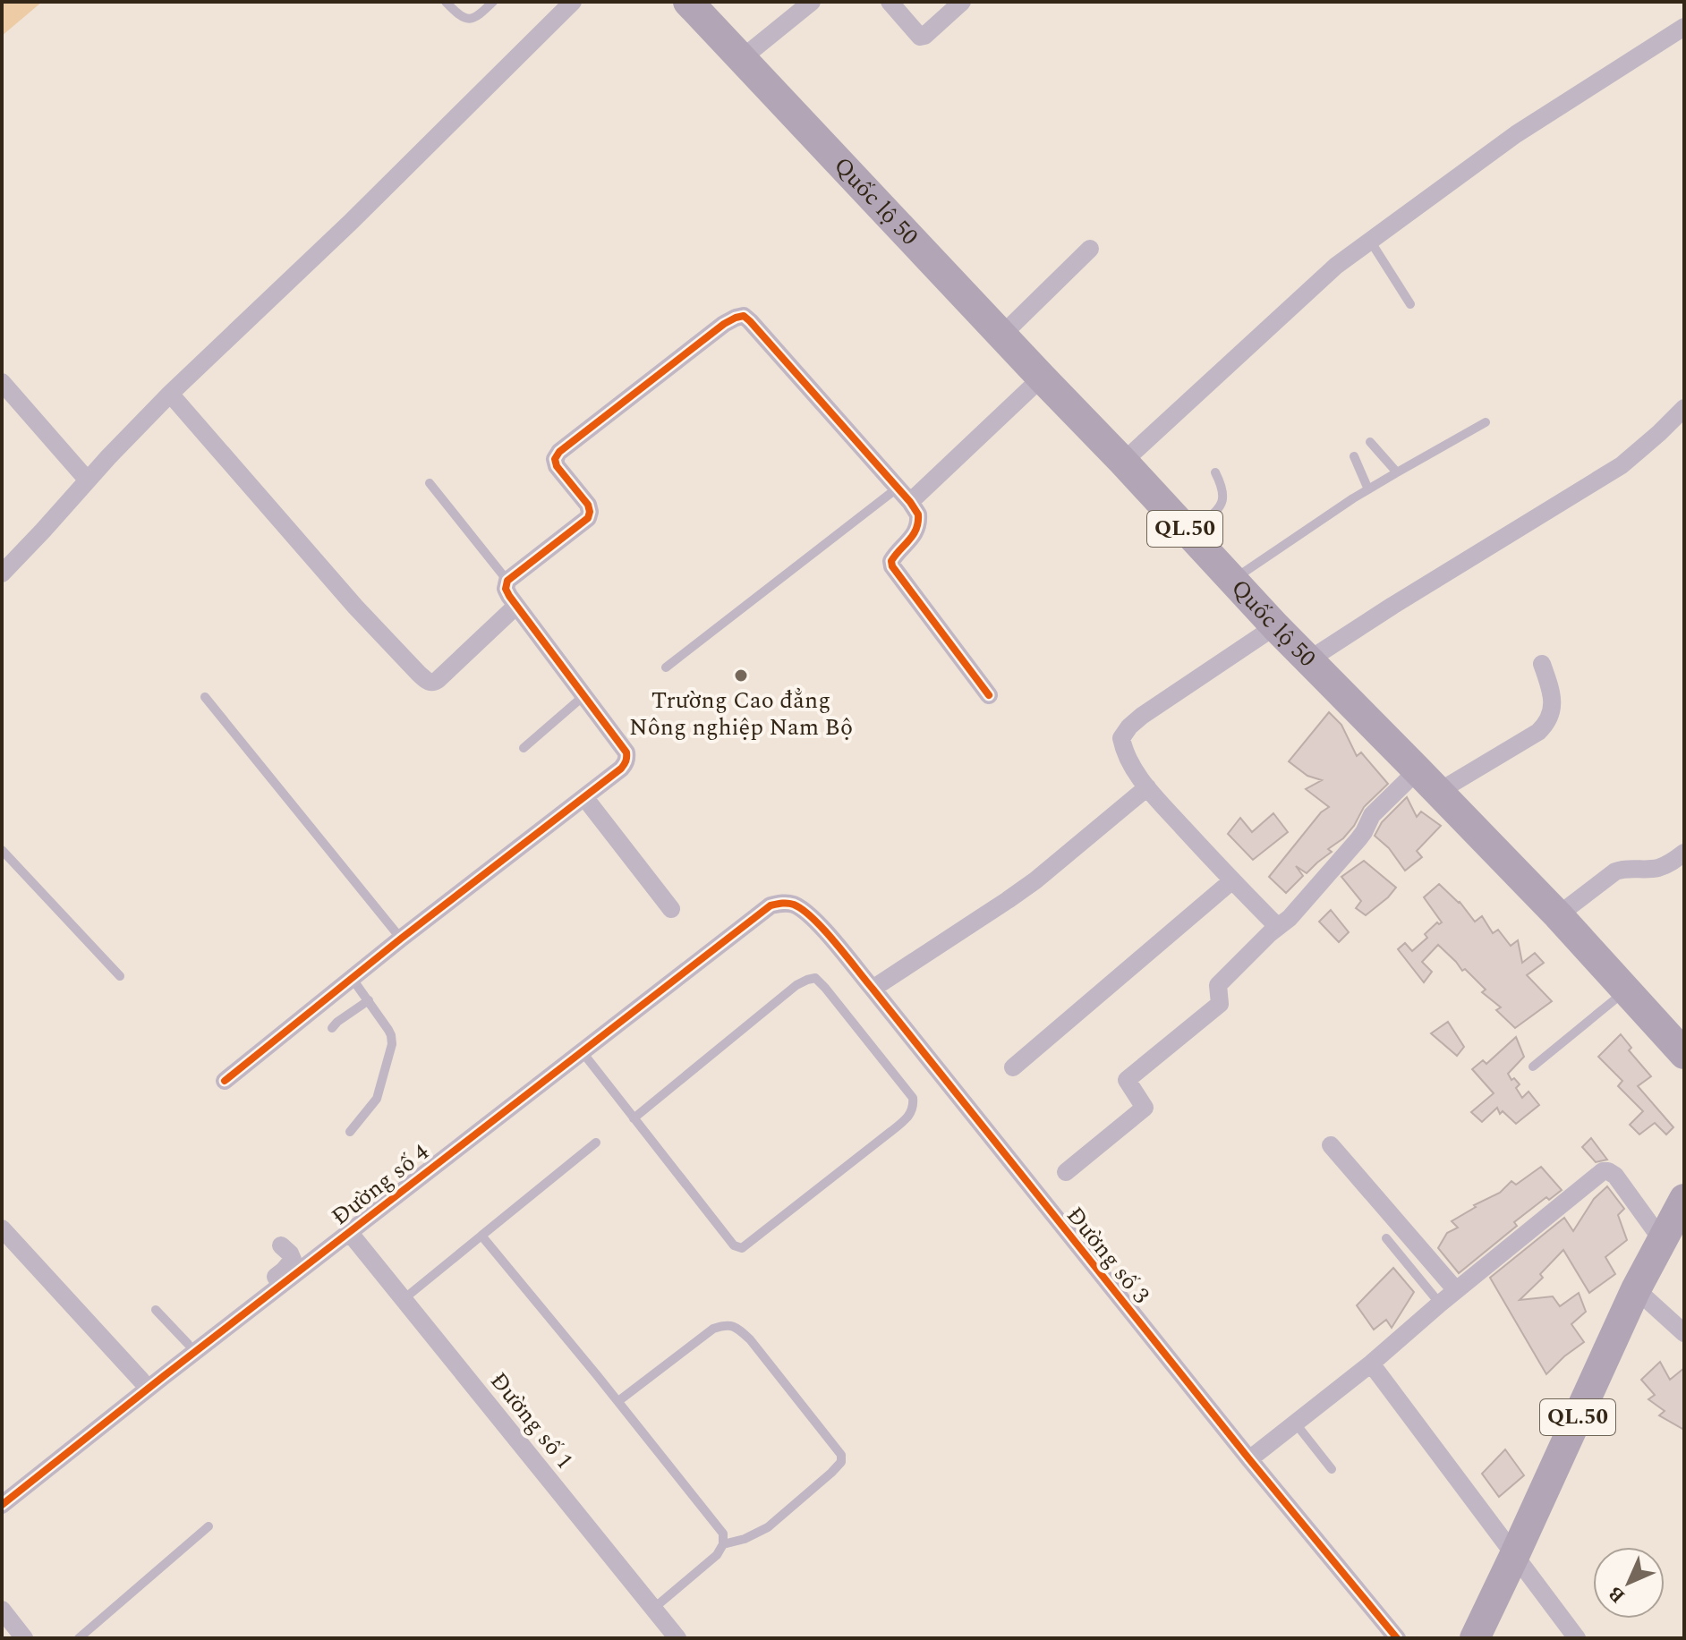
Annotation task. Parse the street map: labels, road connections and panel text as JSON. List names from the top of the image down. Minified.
{"streets":{"highway":["Quốc lộ 50","QL.50"],"street":["Đường số 4","Đường số 3","Đường số 1"]},"crossings":[["Đường số 4","Đường số 3"],["Đường số 4","Đường số 1"]],"places":["Trường Cao đẳng Nông nghiệp Nam Bộ"],"north":"bottom left"}
